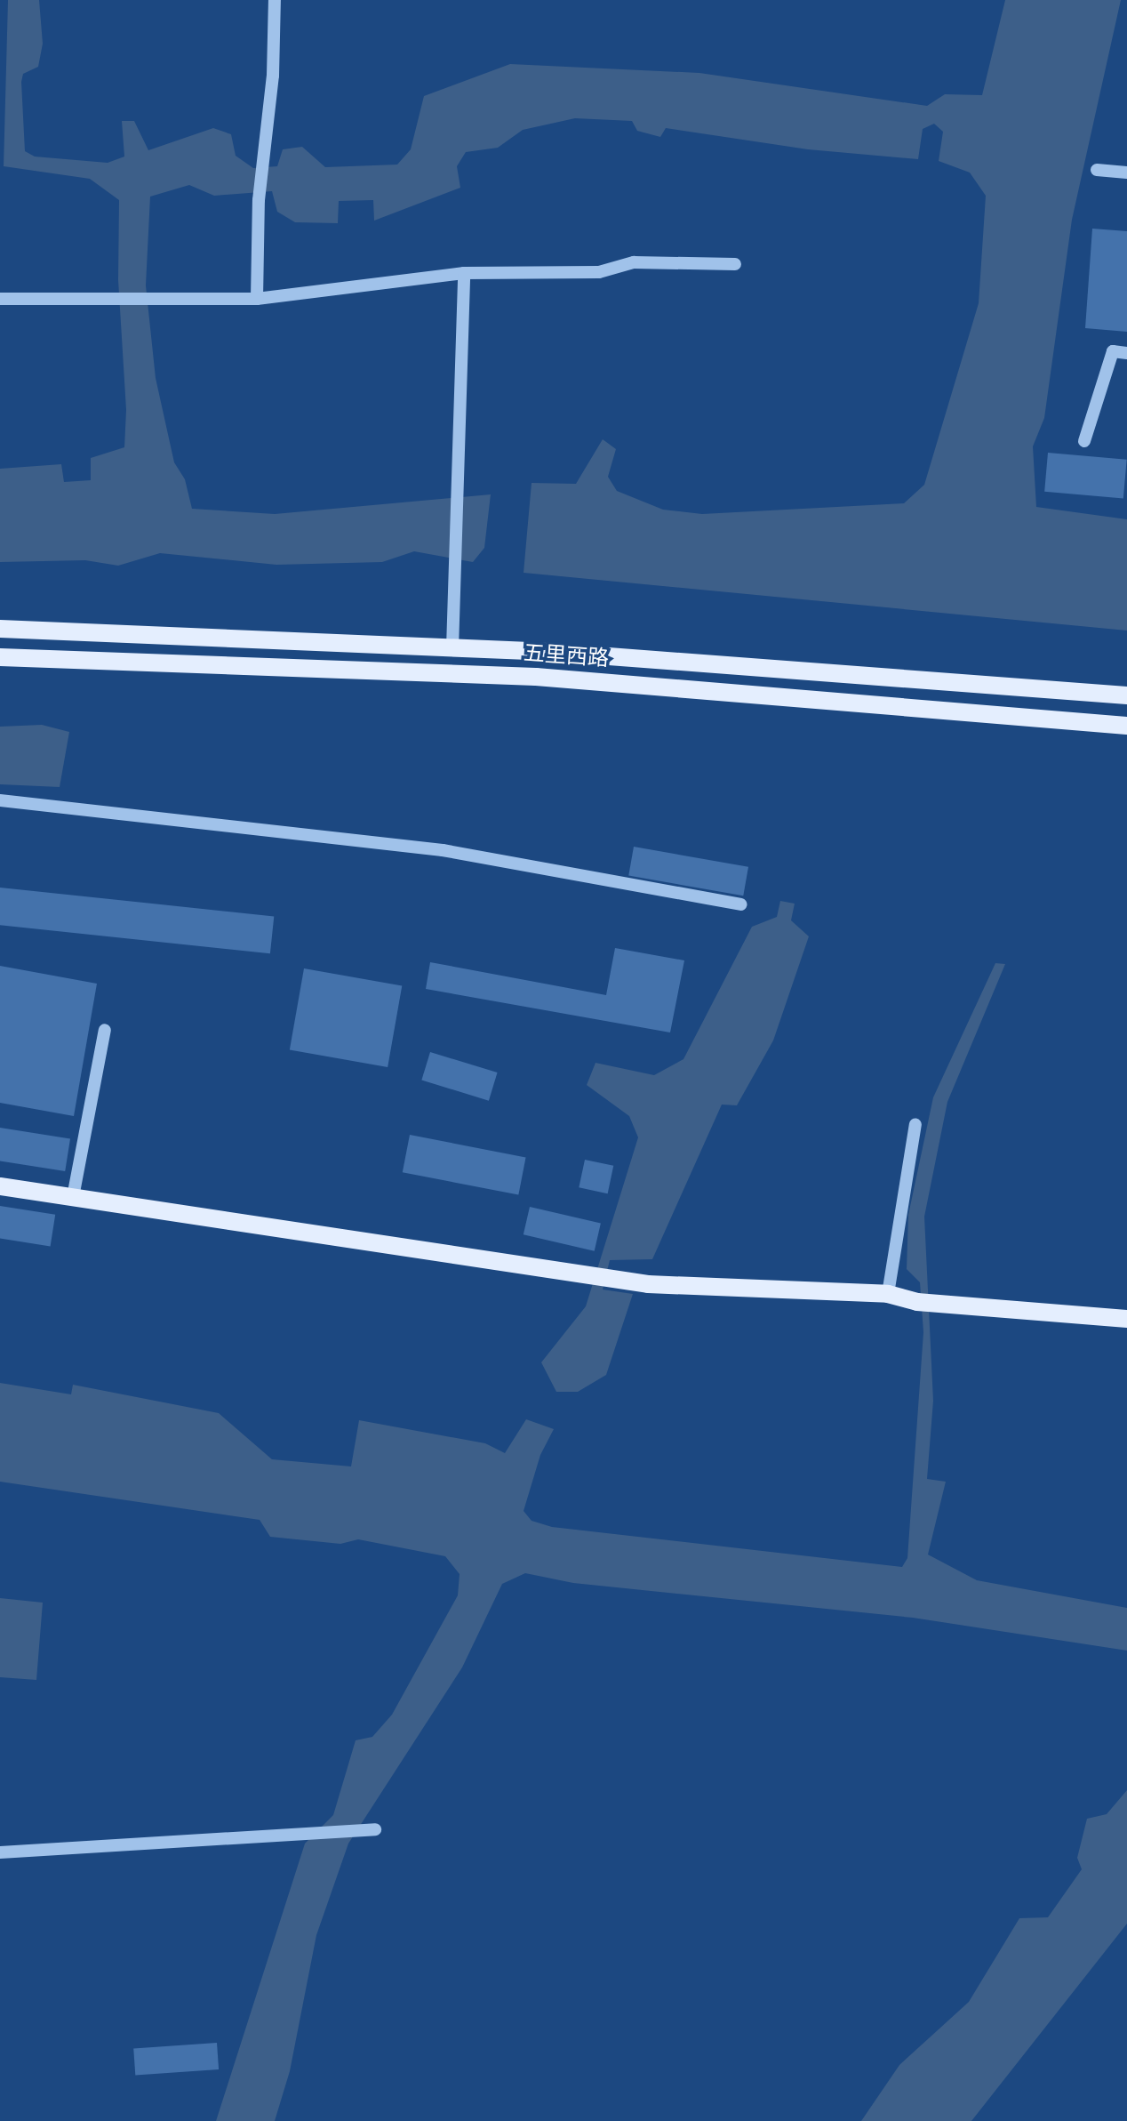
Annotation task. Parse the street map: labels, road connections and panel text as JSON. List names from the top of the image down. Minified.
{"streets":{"main road":["五里西路"]}}
